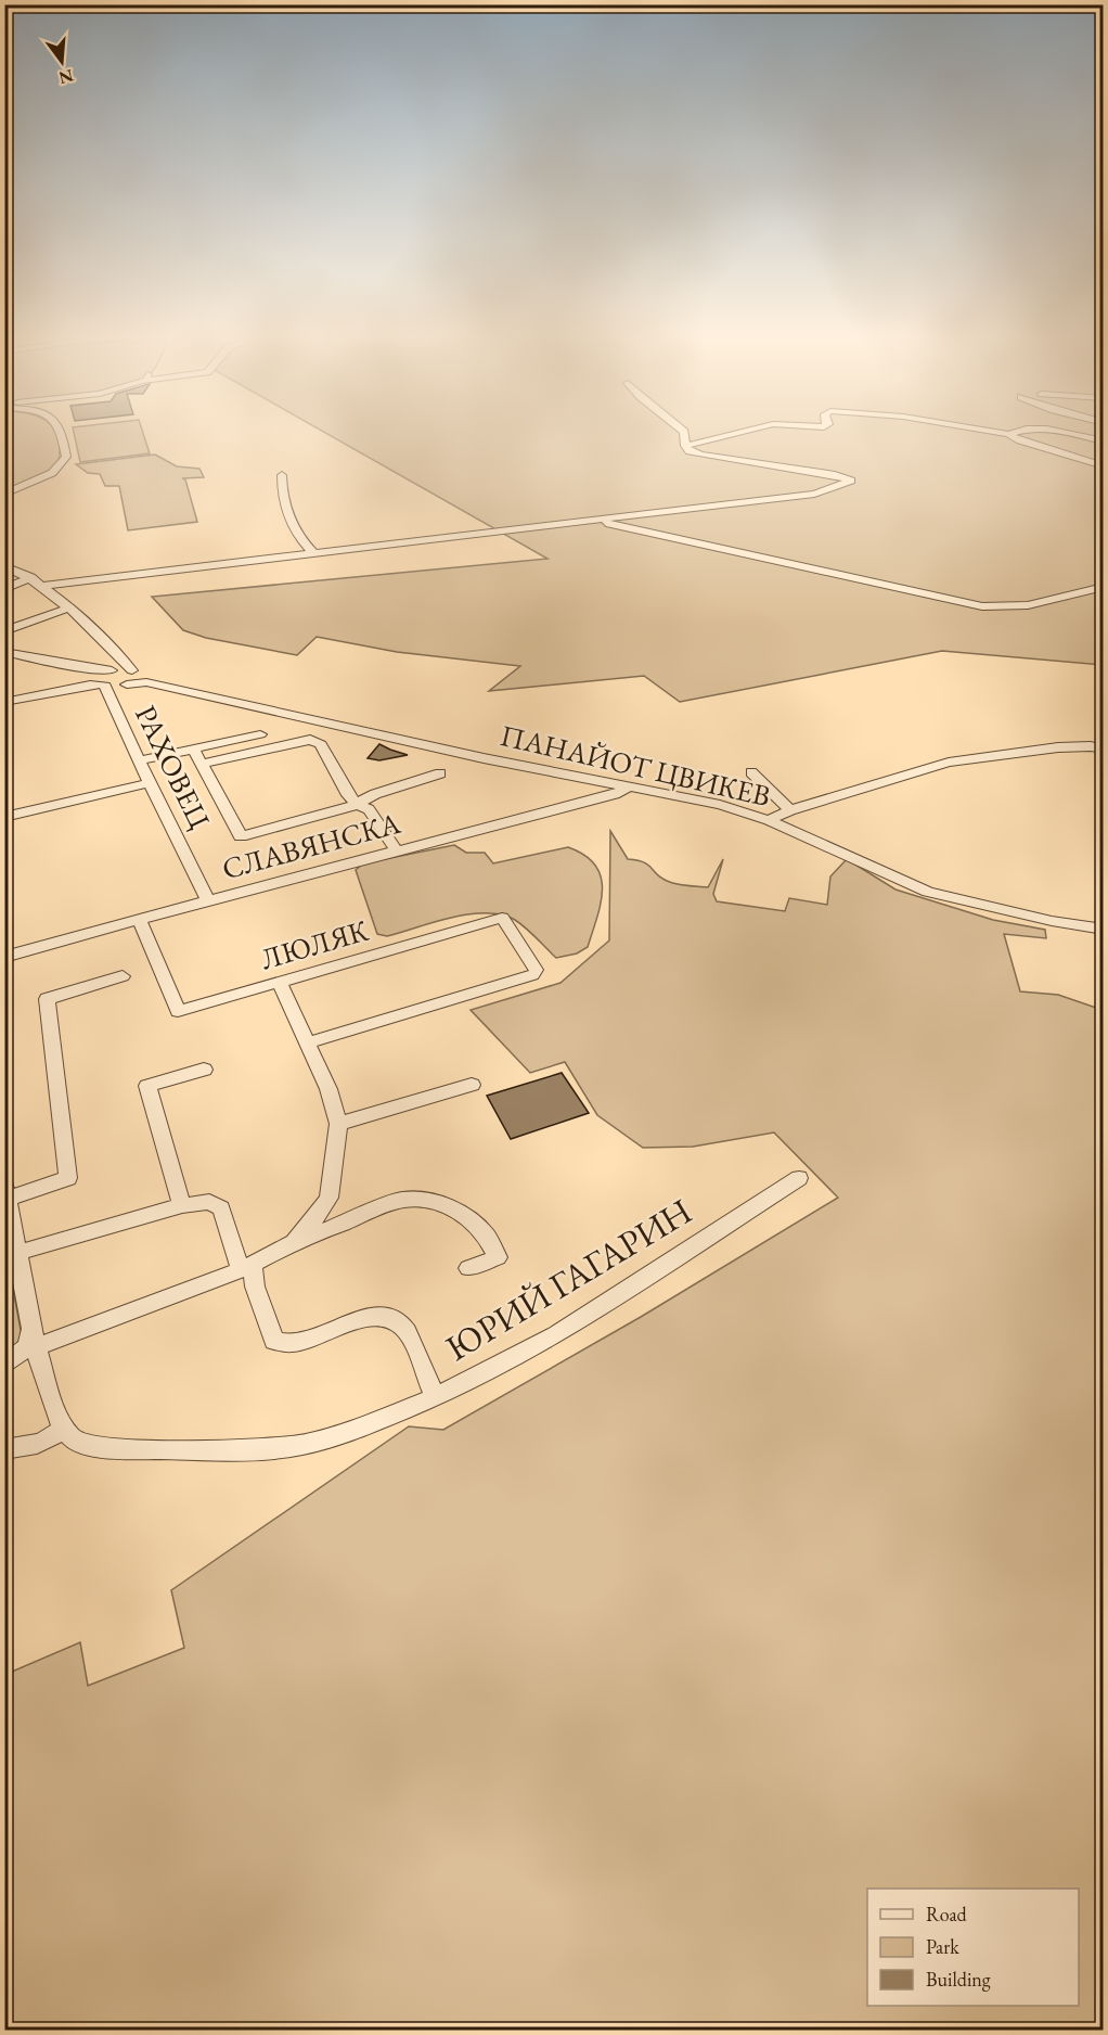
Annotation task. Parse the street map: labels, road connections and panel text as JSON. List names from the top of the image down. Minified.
{"streets":{"street":["ПАНАЙОТ ЦВИКЕВ","РАХОВЕЦ","СЛАВЯНСКА","ЛЮЛЯК","ЮРИЙ ГАГАРИН"]},"crossings":[["ПАНАЙОТ ЦВИКЕВ","РАХОВЕЦ"],["ПАНАЙОТ ЦВИКЕВ","СЛАВЯНСКА"],["РАХОВЕЦ","СЛАВЯНСКА"],["СЛАВЯНСКА","ЛЮЛЯК"]],"legend":["Road","Park","Building"],"north":"bottom"}
